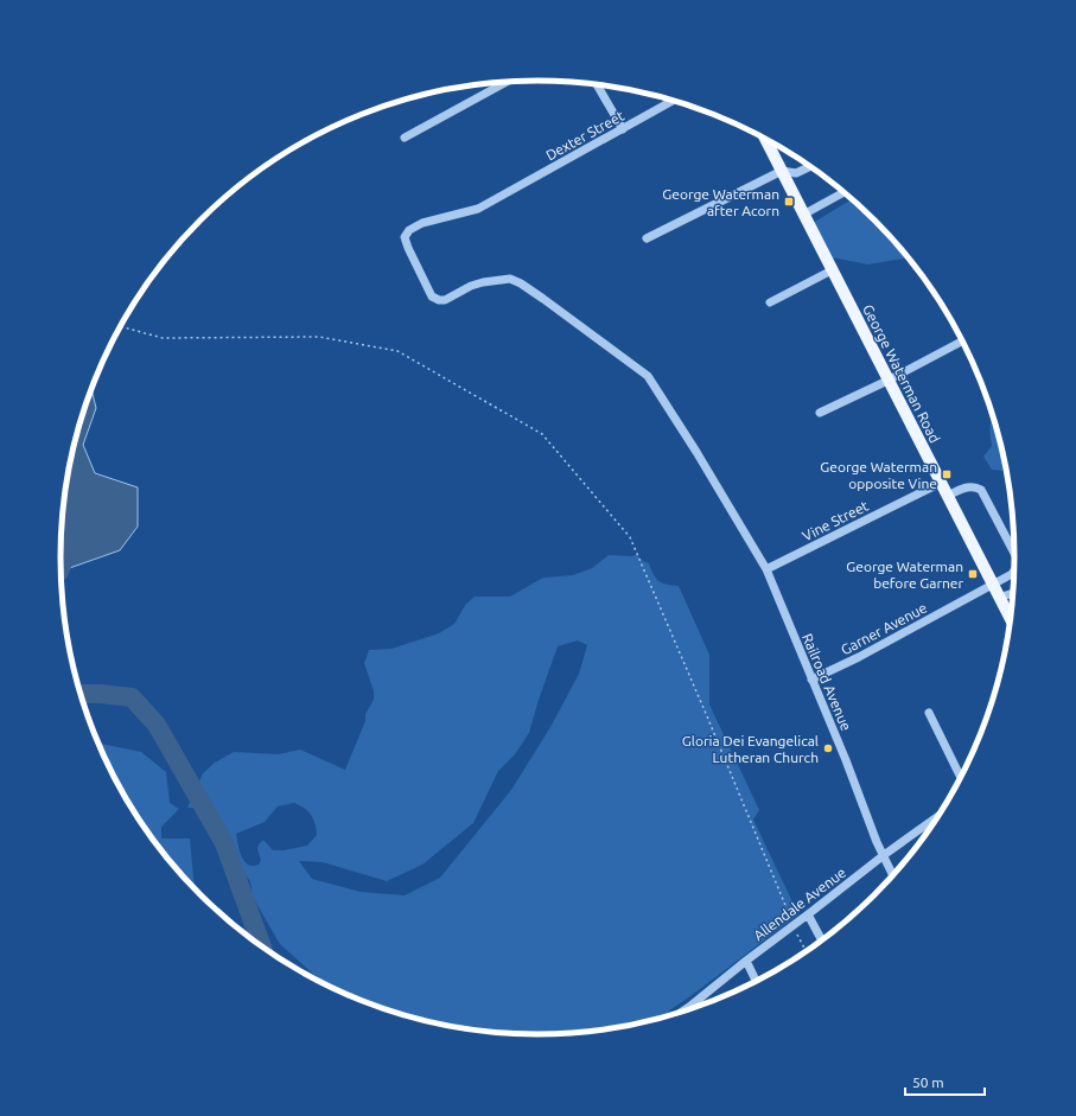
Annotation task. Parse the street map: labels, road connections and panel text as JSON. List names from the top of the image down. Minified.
{"streets":{"main road":["George Waterman Road"],"street":["Dexter Street","Vine Street","Garner Avenue","Railroad Avenue","Allendale Avenue"]},"crossings":[["Dexter Street","Railroad Avenue"],["George Waterman Road","Vine Street"],["George Waterman Road","Garner Avenue"],["Vine Street","Railroad Avenue"],["Garner Avenue","Railroad Avenue"],["Railroad Avenue","Allendale Avenue"]],"places":{"transit":["George Waterman after Acorn","George Waterman opposite Vine","George Waterman before Garner"],"other":["Gloria Dei Evangelical Lutheran Church"]},"scale_bar":"50 m"}
